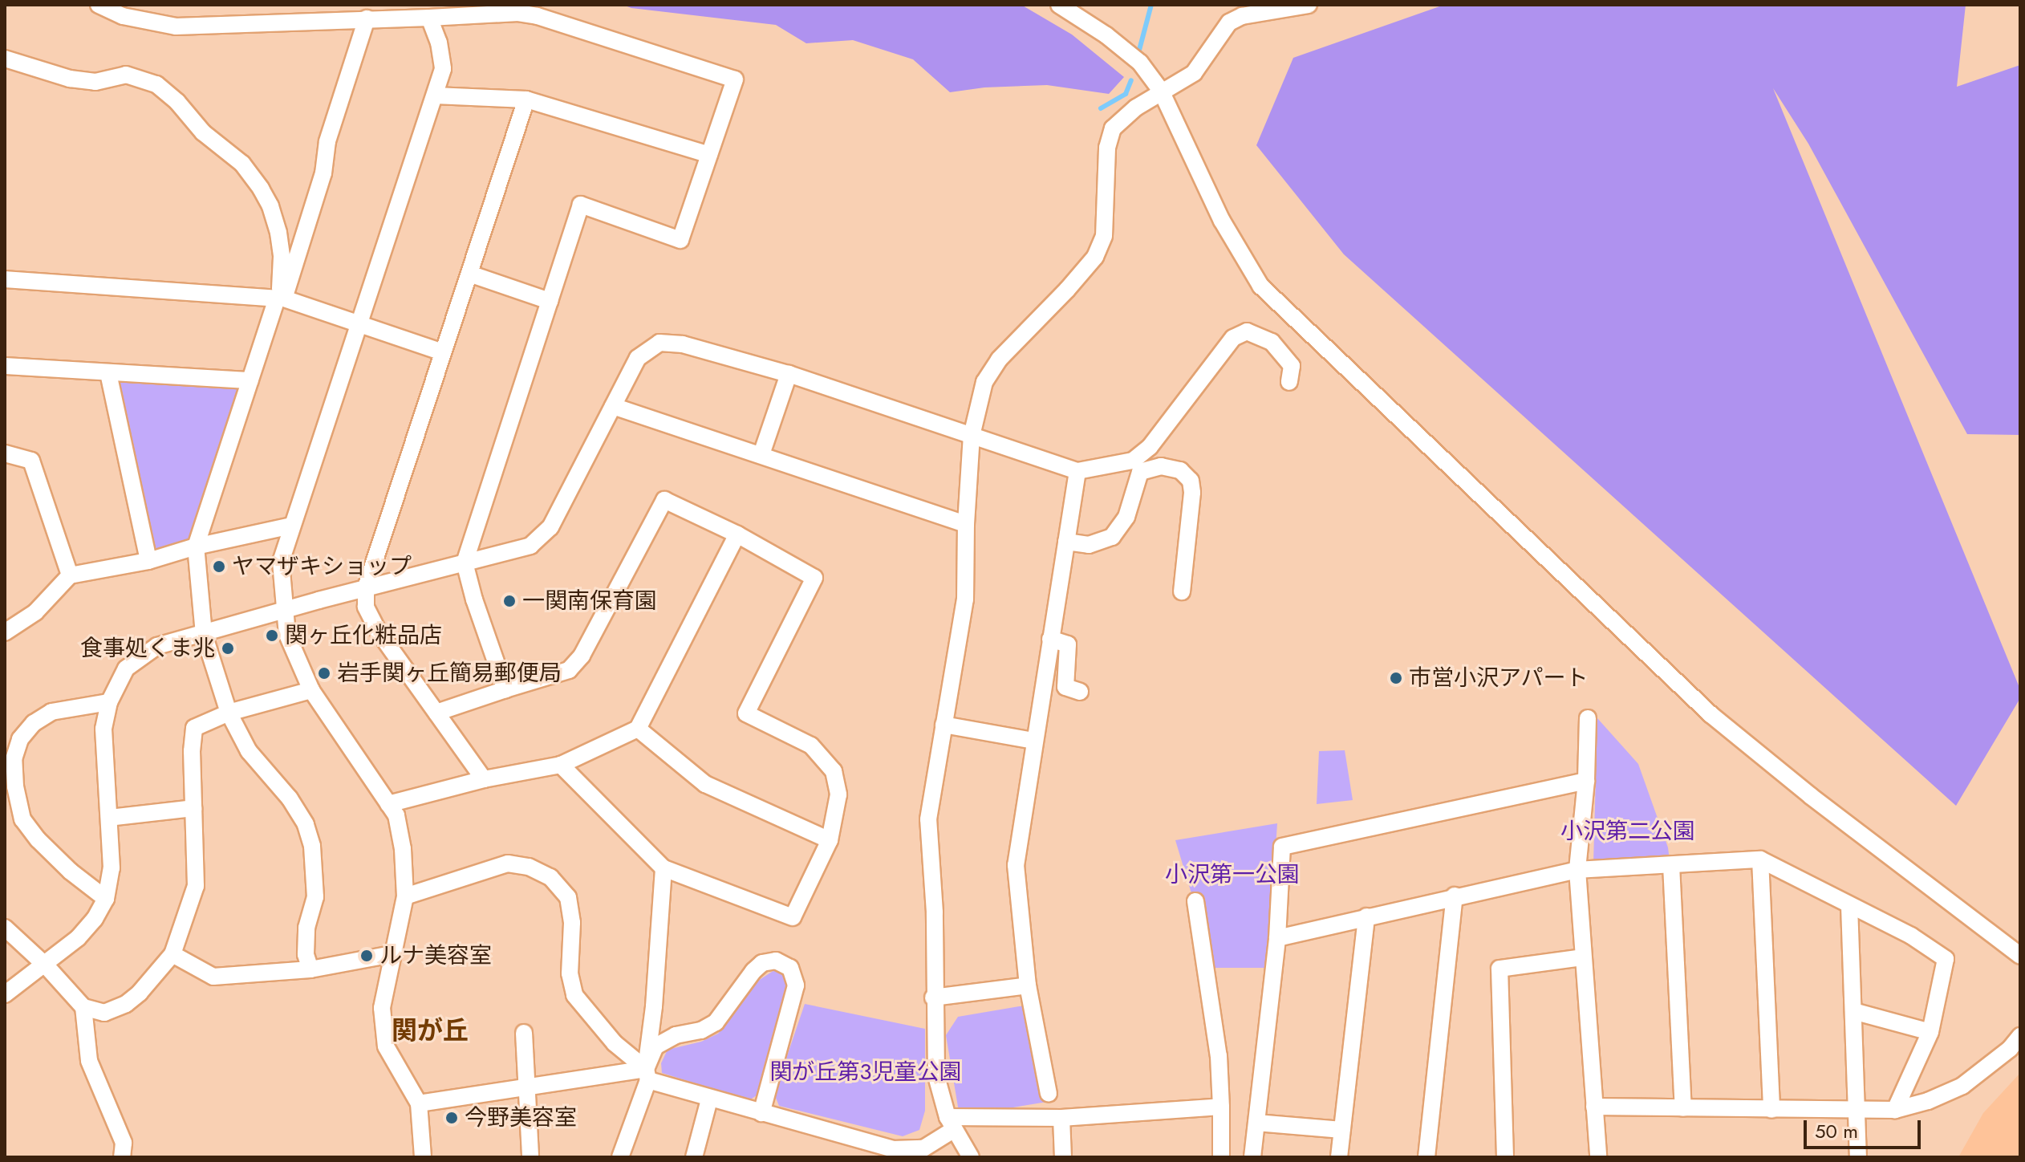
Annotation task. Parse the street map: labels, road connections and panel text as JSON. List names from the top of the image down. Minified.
{"districts":["関が丘"],"parks":["小沢第二公園","小沢第一公園","関が丘第3児童公園"],"places":["ヤマザキショップ","一関南保育園","関ヶ丘化粧品店","食事処くま兆","岩手関ヶ丘簡易郵便局","市営小沢アパート","ルナ美容室","今野美容室"],"scale_bar":"50 m"}
